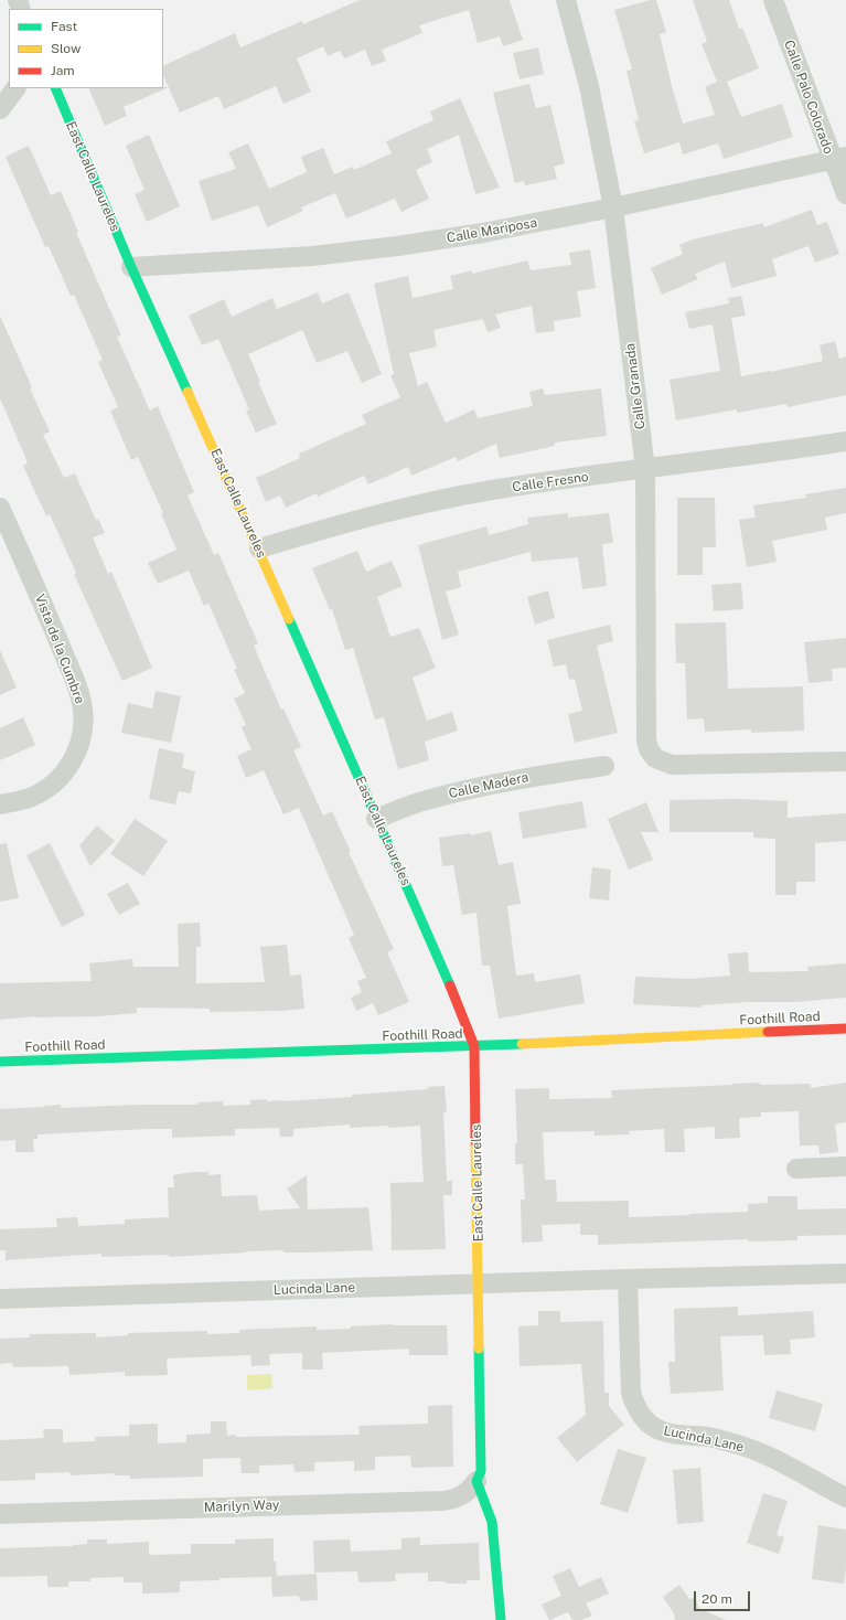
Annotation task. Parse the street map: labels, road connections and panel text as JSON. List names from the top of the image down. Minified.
{"streets":{"street":["Calle Palo Colorado","East Calle Laureles","Calle Mariposa","Calle Granada","Calle Fresno","Vista de la Cumbre","Calle Madera","Foothill Road","Lucinda Lane","Marilyn Way"]},"crossings":[["Calle Palo Colorado","Calle Mariposa"],["East Calle Laureles","Calle Mariposa"],["East Calle Laureles","Calle Fresno"],["East Calle Laureles","Calle Madera"],["East Calle Laureles","Foothill Road"],["East Calle Laureles","Lucinda Lane"],["East Calle Laureles","Marilyn Way"],["Calle Mariposa","Calle Granada"],["Calle Granada","Calle Fresno"]],"legend":["Fast","Slow","Jam"],"scale_bar":"20 m"}
